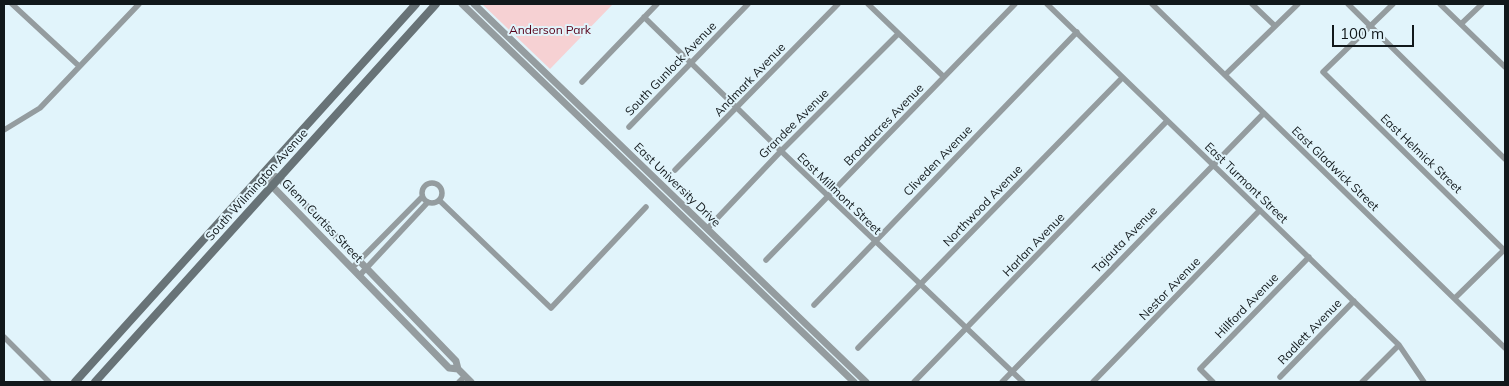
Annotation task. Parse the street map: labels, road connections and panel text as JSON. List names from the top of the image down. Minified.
{"streets":{"main road":["South Wilmington Avenue"],"street":["South Gunlock Avenue","Andmark Avenue","Grandee Avenue","Broadacres Avenue","East Helmick Street","Cliveden Avenue","East Gladwick Street","East Turmont Street","East University Drive","East Millmont Street","Northwood Avenue","Glenn Curtiss Street","Tajauta Avenue","Harlan Avenue","Nestor Avenue","Hillford Avenue","Radlett Avenue"]},"crossings":[["South Gunlock Avenue","East Millmont Street"],["Andmark Avenue","East Millmont Street"],["Grandee Avenue","East University Drive"],["Grandee Avenue","East Millmont Street"],["Broadacres Avenue","East Millmont Street"],["Cliveden Avenue","East Turmont Street"],["Cliveden Avenue","East Millmont Street"],["East Gladwick Street","Tajauta Avenue"],["East Turmont Street","Northwood Avenue"],["East Turmont Street","Tajauta Avenue"],["East Turmont Street","Harlan Avenue"],["East Turmont Street","Nestor Avenue"],["East Turmont Street","Hillford Avenue"],["East Turmont Street","Radlett Avenue"],["South Wilmington Avenue","Glenn Curtiss Street"],["East Millmont Street","Northwood Avenue"],["East Millmont Street","Tajauta Avenue"],["East Millmont Street","Harlan Avenue"]],"parks":["Anderson Park"],"scale_bar":"100 m"}
